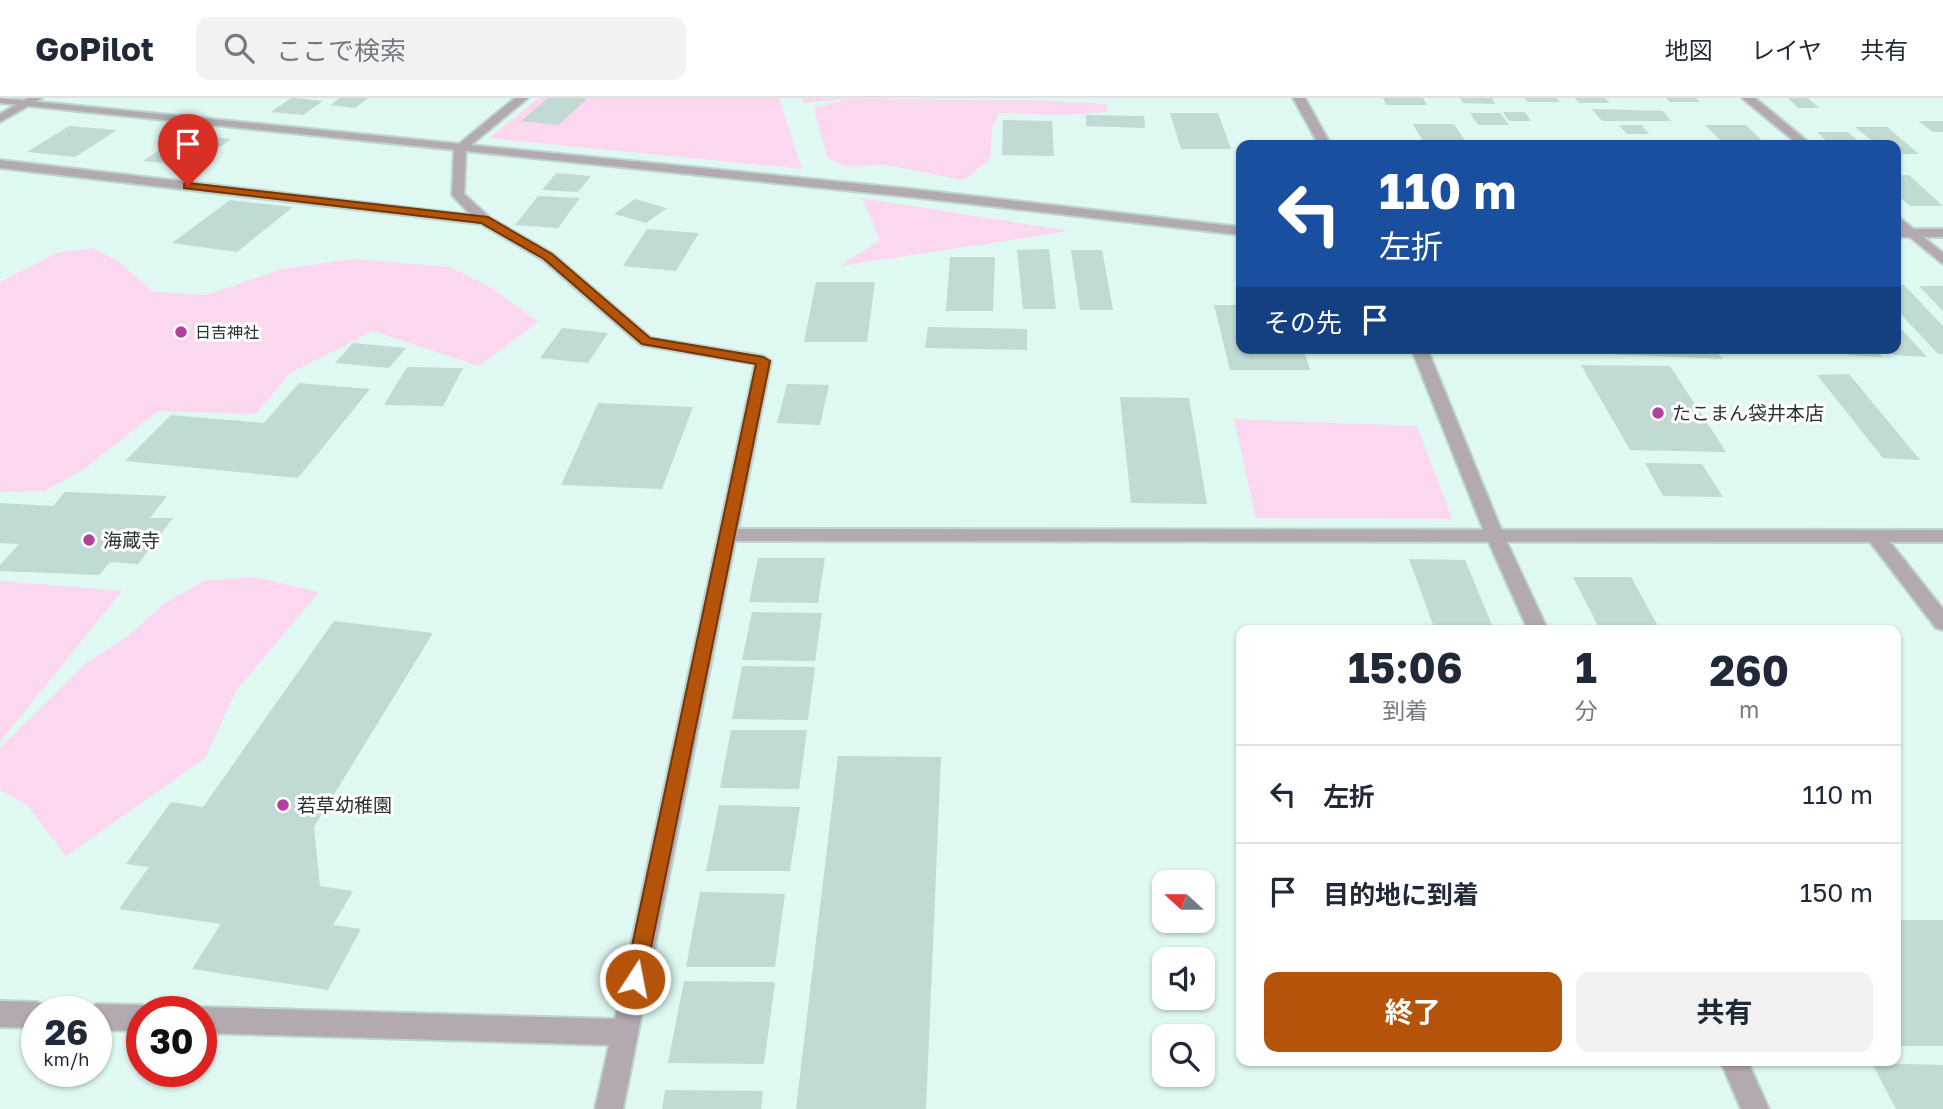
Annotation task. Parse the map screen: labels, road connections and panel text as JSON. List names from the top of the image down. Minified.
{"places":["日吉神社","たこまん袋井本店","海蔵寺","若草幼稚園"],"north":"left","page":{"header":"GoPilot","search":"ここで検索","nav":["地図","レイヤ","共有"],"turn":["110 m","左折"],"then":"その先","eta":["15:06","到着","1","分","260","m"],"list":[{"name":"左折","value":"110 m"},{"name":"目的地に到着","value":"150 m"}],"buttons":["終了","共有"],"speed":"26 km/h","limit":"30"}}
